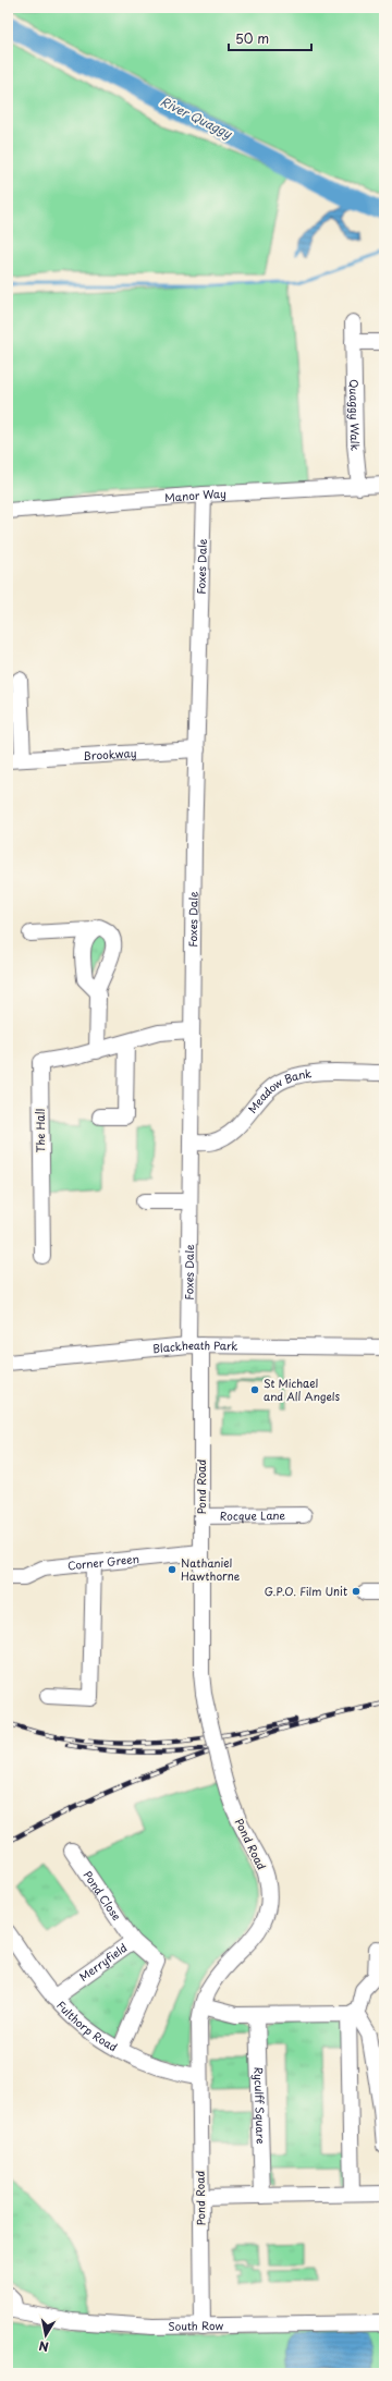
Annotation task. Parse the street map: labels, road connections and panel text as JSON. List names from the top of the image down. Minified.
{"streets":{"street":["Quaggy Walk","Manor Way","Foxes Dale","Brookway","Meadow Bank","The Hall","Blackheath Park","Pond Road","Rocque Lane","Corner Green","Pond Close","Merryfield","Fulthorp Road","Ryculff Square","South Row"]},"crossings":[["Quaggy Walk","Manor Way"],["Manor Way","Foxes Dale"],["Foxes Dale","Brookway"],["Foxes Dale","Meadow Bank"],["Foxes Dale","The Hall"],["Foxes Dale","Blackheath Park"],["Foxes Dale","Pond Road"],["Blackheath Park","Pond Road"],["Pond Road","Rocque Lane"],["Pond Road","Corner Green"],["Pond Road","Fulthorp Road"],["Pond Road","South Row"],["Pond Close","Merryfield"],["Merryfield","Fulthorp Road"]],"water":["River Quaggy"],"places":["St Michael and All Angels","Nathaniel Hawthorne","G.P.O. Film Unit"],"scale_bar":"50 m","north":"bottom"}
